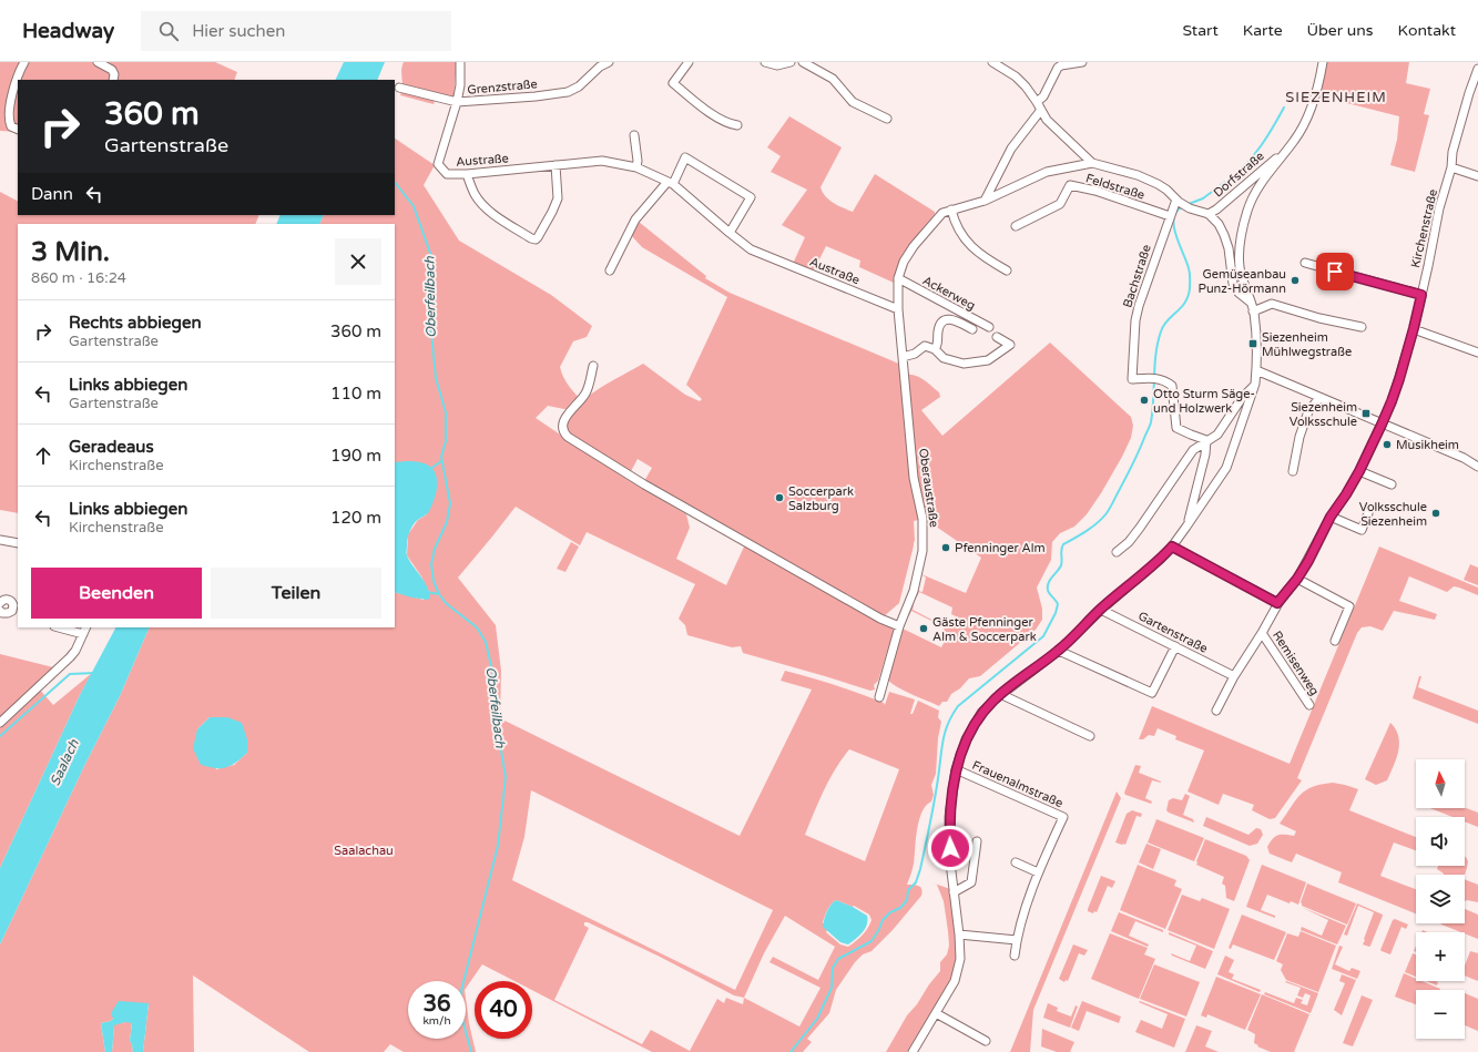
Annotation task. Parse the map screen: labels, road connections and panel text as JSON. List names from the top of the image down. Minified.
{"streets":{"street":["Grenzstraße","Austraße","Dorfstraße","Feldstraße","Kirchenstraße","Bachstraße","Ackerweg","Oberaustraße","Gartenstraße","Remisenweg","Frauenalmstraße"]},"crossings":[["Grenzstraße","Austraße"],["Austraße","Oberaustraße"],["Dorfstraße","Gartenstraße"],["Dorfstraße","Frauenalmstraße"],["Feldstraße","Bachstraße"]],"districts":["SIEZENHEIM"],"water":["Oberfeilbach","Saalach"],"parks":["Saalachau"],"places":{"other":["Gemüseanbau Punz-Hörmann","Otto Sturm Säge- und Holzwerk","Musikheim","Soccerpark Salzburg","Volksschule Siezenheim","Pfenninger Alm","Gäste Pfenninger Alm & Soccerpark"],"transit":["Siezenheim Mühlwegstraße","Siezenheim Volksschule"]},"north":"top","page":{"header":"Headway","search":"Hier suchen","nav":["Start","Karte","Über uns","Kontakt"],"turn":["360 m","Gartenstraße"],"then":"Dann","heading":["3 Min.","860 m · 16:24"],"list":[{"name":"Rechts abbiegen","note":"Gartenstraße","value":"360 m"},{"name":"Links abbiegen","note":"Gartenstraße","value":"110 m"},{"name":"Geradeaus","note":"Kirchenstraße","value":"190 m"},{"name":"Links abbiegen","note":"Kirchenstraße","value":"120 m"}],"buttons":["Beenden","Teilen"],"map_buttons":["+","−"],"speed":"36 km/h","limit":"40"}}
